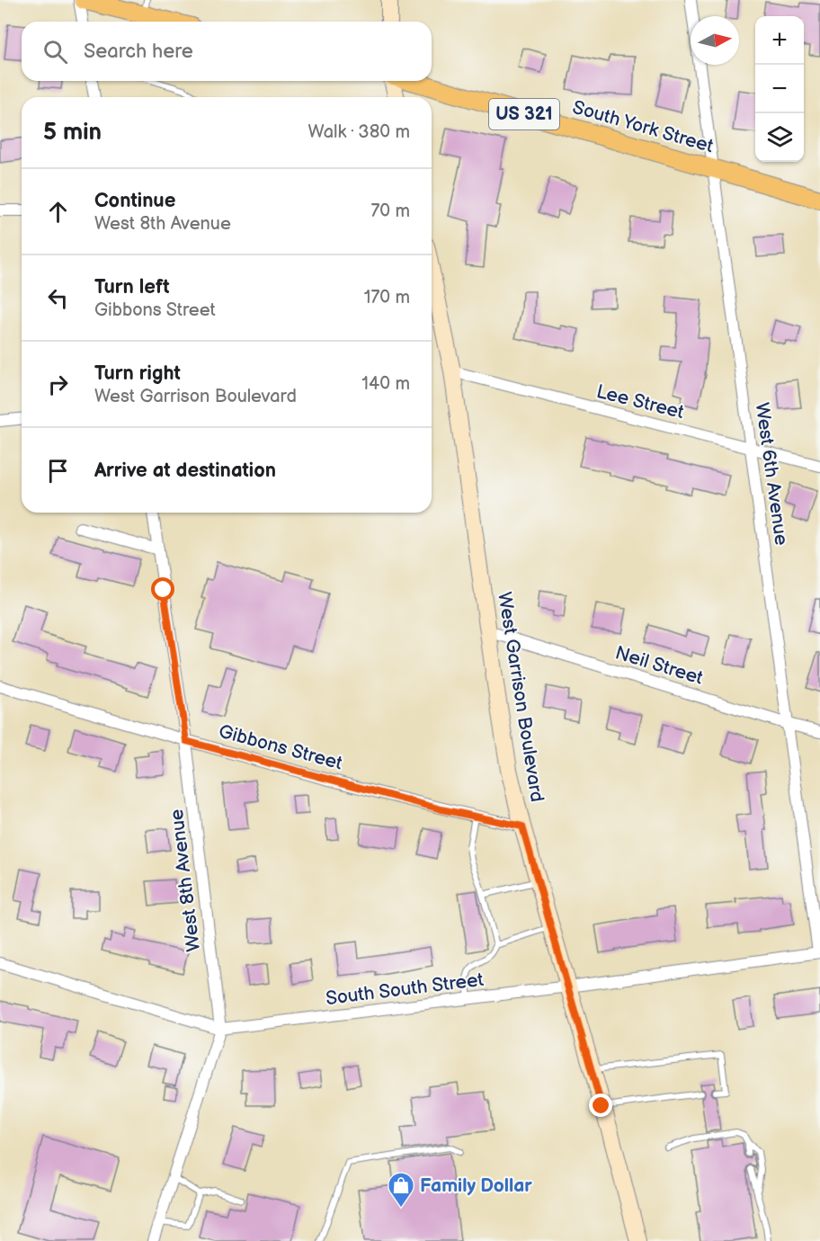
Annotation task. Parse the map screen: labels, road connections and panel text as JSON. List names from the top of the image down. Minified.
{"streets":{"main road":["US 321","South York Street","West Garrison Boulevard"],"street":["Lee Street","West 6th Avenue","Neil Street","Gibbons Street","West 8th Avenue","South South Street"]},"crossings":[["South York Street","West 6th Avenue"],["Lee Street","West 6th Avenue"],["Lee Street","West Garrison Boulevard"],["West 6th Avenue","Neil Street"],["West 6th Avenue","South South Street"],["Neil Street","West Garrison Boulevard"],["West Garrison Boulevard","Gibbons Street"],["West Garrison Boulevard","South South Street"],["Gibbons Street","West 8th Avenue"],["West 8th Avenue","South South Street"]],"places":{"shop":["Family Dollar"]},"north":"right","page":{"map_buttons":["+","−"],"search":"Search here","heading":["5 min","Walk · 380 m"],"list":[["Continue","West 8th Avenue","70 m"],["Turn left","Gibbons Street","170 m"],["Turn right","West Garrison Boulevard","140 m"],"Arrive at destination"]}}
